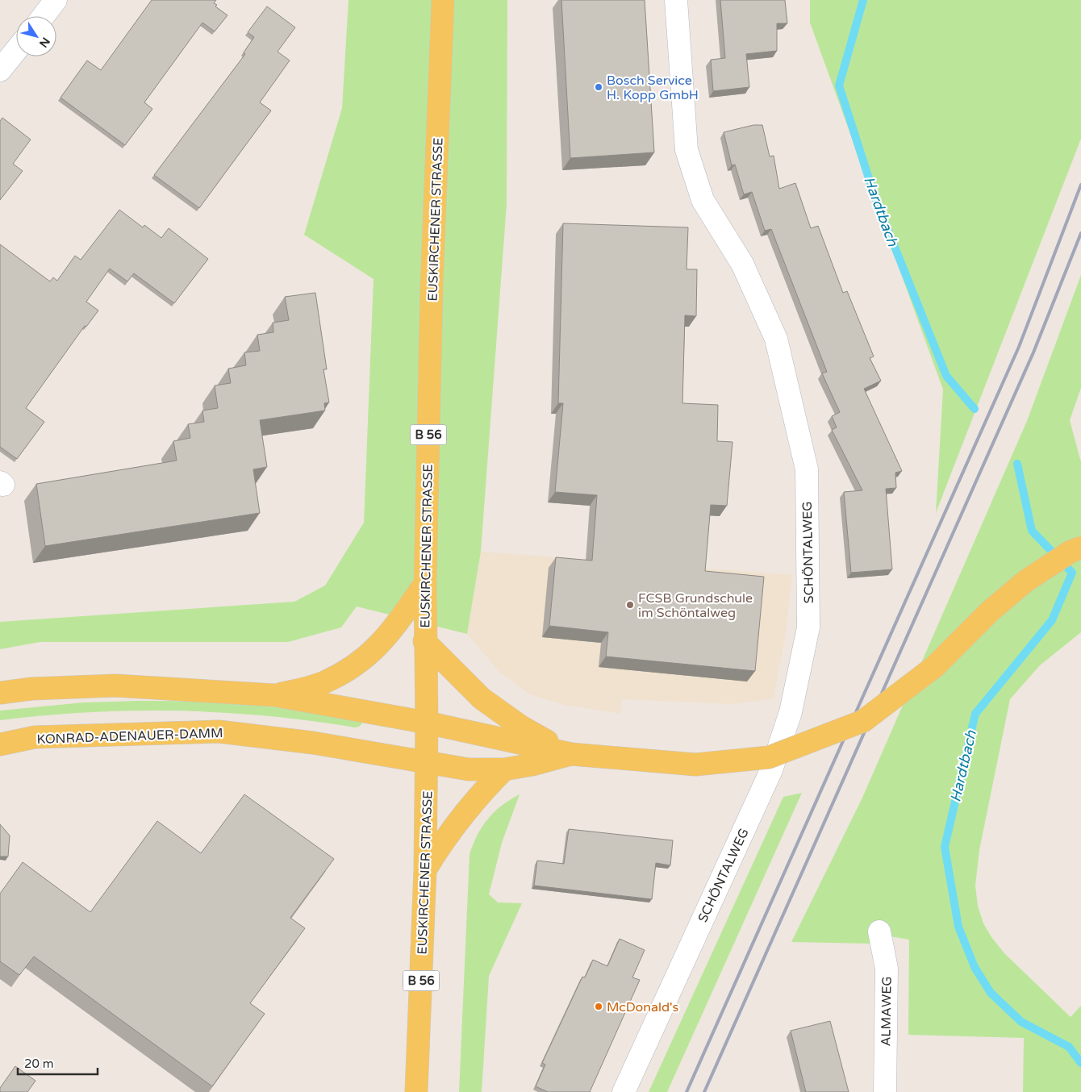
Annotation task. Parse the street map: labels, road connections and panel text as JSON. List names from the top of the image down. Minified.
{"streets":{"main road":["EUSKIRCHENER STRASSE","B 56","KONRAD-ADENAUER-DAMM"],"street":["SCHÖNTALWEG","ALMAWEG"]},"crossings":[["EUSKIRCHENER STRASSE","KONRAD-ADENAUER-DAMM"]],"water":["Hardtbach"],"places":["Bosch Service H. Kopp GmbH","FCSB Grundschule im Schöntalweg","McDonald's"],"scale_bar":"20 m","north":"bottom right"}
